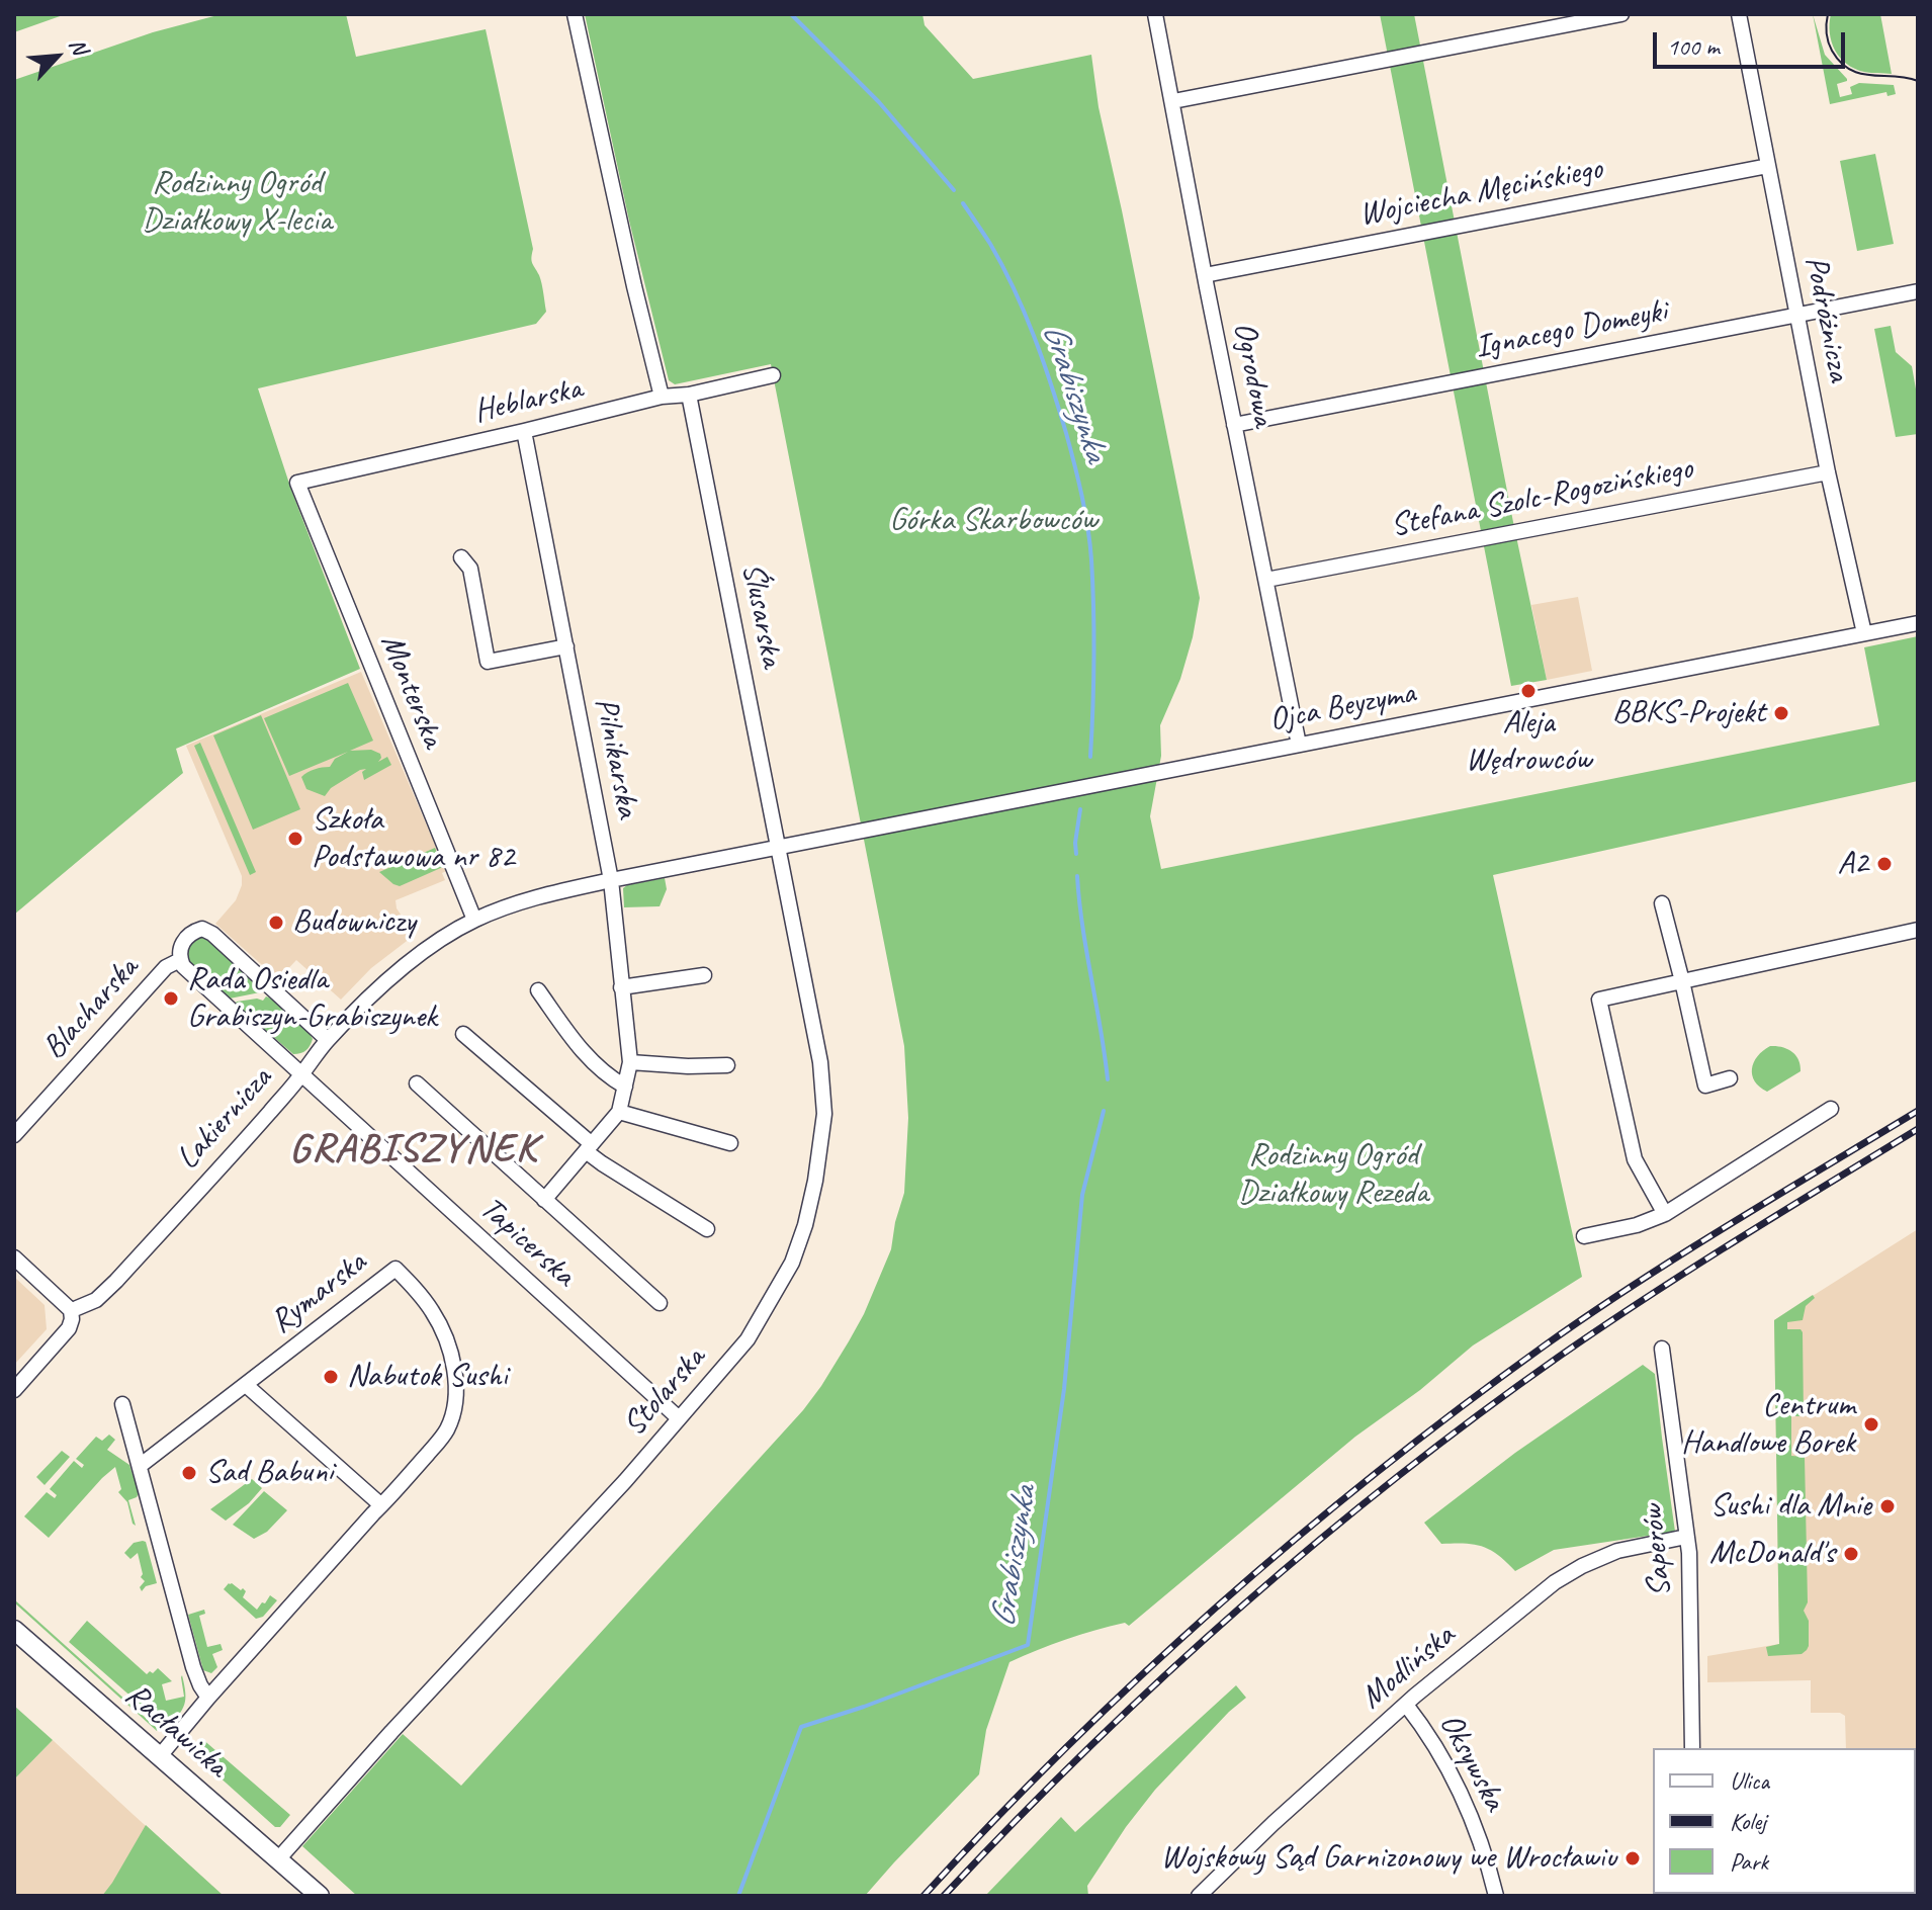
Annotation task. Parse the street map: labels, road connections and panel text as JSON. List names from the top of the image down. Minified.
{"streets":{"street":["Wojciecha Męcińskiego","Podróżnicza","Ignacego Domeyki","Ogrodowa","Heblarska","Stefana Szolc-Rogozińskiego","Ślusarska","Monterska","Ojca Beyzyma","Pilnikarska","Blacharska","Lakiernicza","Tapicerska","Rymarska","Stolarska","Saperów","Modlińska","Racławicka","Oksywska"]},"crossings":[["Wojciecha Męcińskiego","Podróżnicza"],["Wojciecha Męcińskiego","Ogrodowa"],["Podróżnicza","Ignacego Domeyki"],["Podróżnicza","Stefana Szolc-Rogozińskiego"],["Podróżnicza","Ojca Beyzyma"],["Ignacego Domeyki","Ogrodowa"],["Ogrodowa","Stefana Szolc-Rogozińskiego"],["Ogrodowa","Ojca Beyzyma"],["Heblarska","Ślusarska"],["Heblarska","Monterska"],["Heblarska","Pilnikarska"],["Ślusarska","Ojca Beyzyma"],["Ślusarska","Lakiernicza"],["Ślusarska","Stolarska"],["Monterska","Lakiernicza"],["Ojca Beyzyma","Lakiernicza"],["Ojca Beyzyma","Stolarska"],["Pilnikarska","Lakiernicza"],["Blacharska","Lakiernicza"],["Blacharska","Tapicerska"],["Lakiernicza","Tapicerska"],["Lakiernicza","Stolarska"],["Tapicerska","Stolarska"],["Rymarska","Racławicka"],["Stolarska","Racławicka"],["Saperów","Modlińska"],["Modlińska","Oksywska"]],"districts":["GRABISZYNEK"],"water":["Grabiszynka"],"parks":["Rodzinny Ogród Działkowy X-lecia","Górka Skarbowców","Rodzinny Ogród Działkowy Rezeda"],"places":["Aleja Wędrowców","BBKS-Projekt","Szkoła Podstawowa nr 82","A2","Budowniczy","Rada Osiedla Grabiszyn-Grabiszynek","Nabutok Sushi","Centrum Handlowe Borek","Sad Babuni","Sushi dla Mnie","McDonald's","Wojskowy Sąd Garnizonowy we Wrocławiu"],"legend":["Ulica","Kolej","Park"],"scale_bar":"100 m","north":"top right"}
